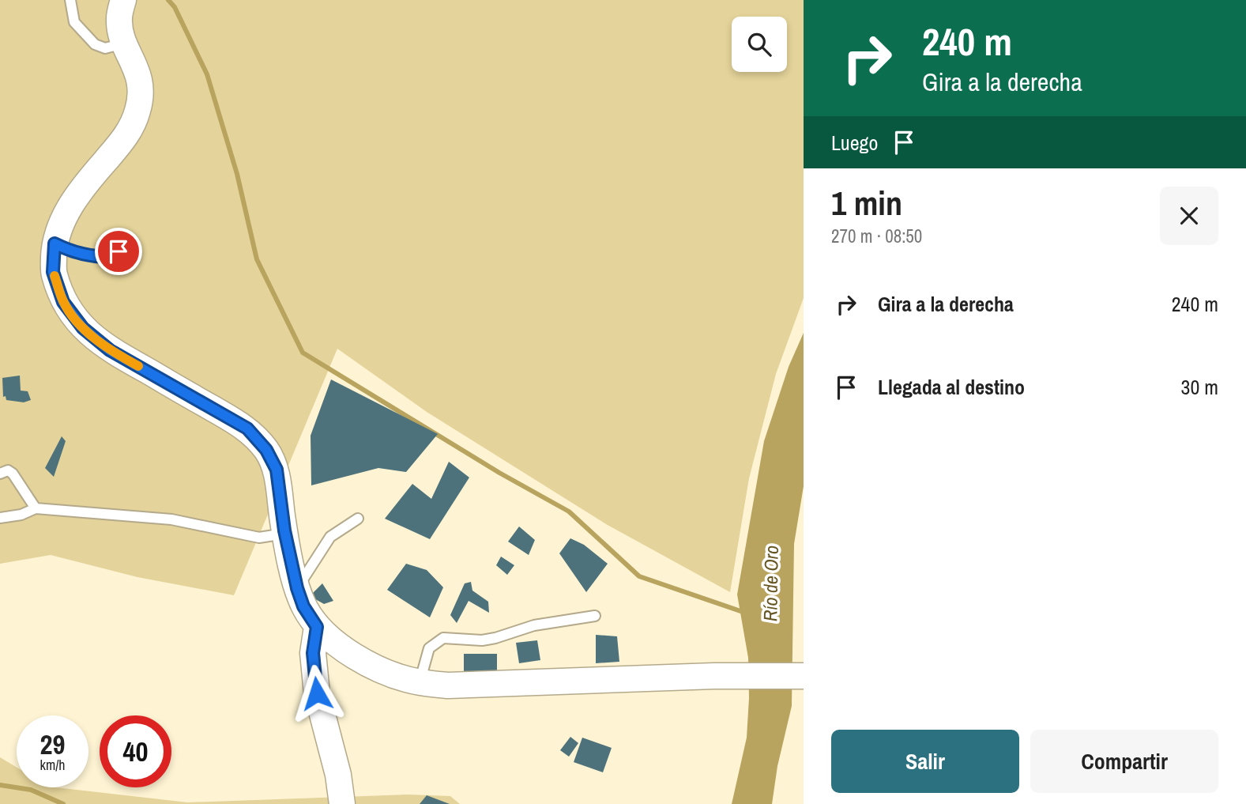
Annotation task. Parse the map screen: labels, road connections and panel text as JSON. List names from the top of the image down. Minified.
{"water":["Río de Oro"],"page":{"turn":["240 m","Gira a la derecha"],"then":"Luego","heading":["1 min","270 m · 08:50"],"list":[{"name":"Gira a la derecha","value":"240 m"},{"name":"Llegada al destino","value":"30 m"}],"speed":"29 km/h","limit":"40","buttons":["Salir","Compartir"]}}
